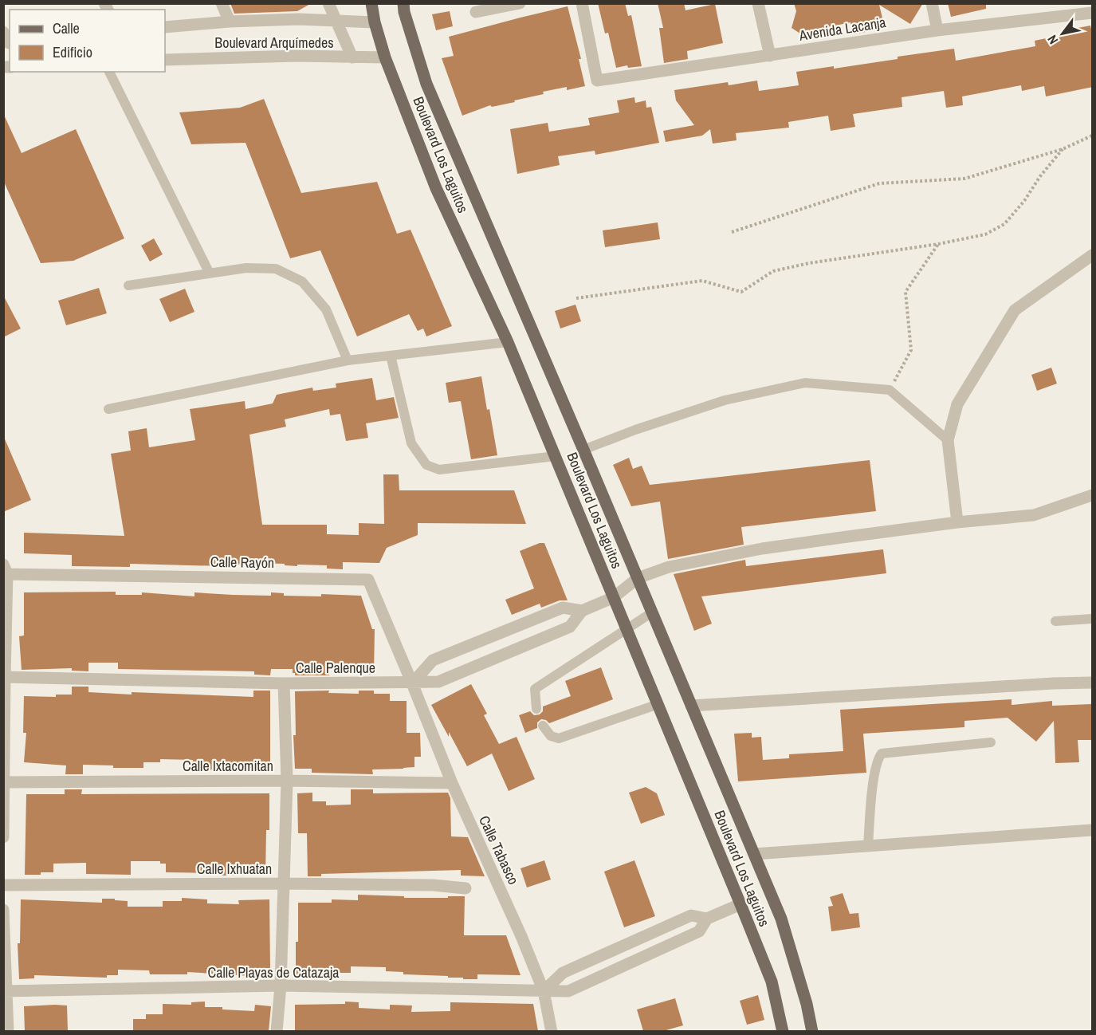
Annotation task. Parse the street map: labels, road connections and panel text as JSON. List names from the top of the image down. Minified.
{"streets":{"main road":["Boulevard Los Laguitos"],"street":["Avenida Lacanja","Boulevard Arquímedes","Calle Rayón","Calle Palenque","Calle Ixtacomitan","Calle Tabasco","Calle Ixhuatan","Calle Playas de Catazaja"]},"crossings":[["Boulevard Arquímedes","Boulevard Los Laguitos"],["Boulevard Los Laguitos","Calle Playas de Catazaja"],["Calle Rayón","Calle Palenque"],["Calle Rayón","Calle Tabasco"],["Calle Palenque","Calle Tabasco"],["Calle Ixtacomitan","Calle Tabasco"],["Calle Tabasco","Calle Playas de Catazaja"]],"legend":["Calle","Edificio"],"north":"bottom left"}
